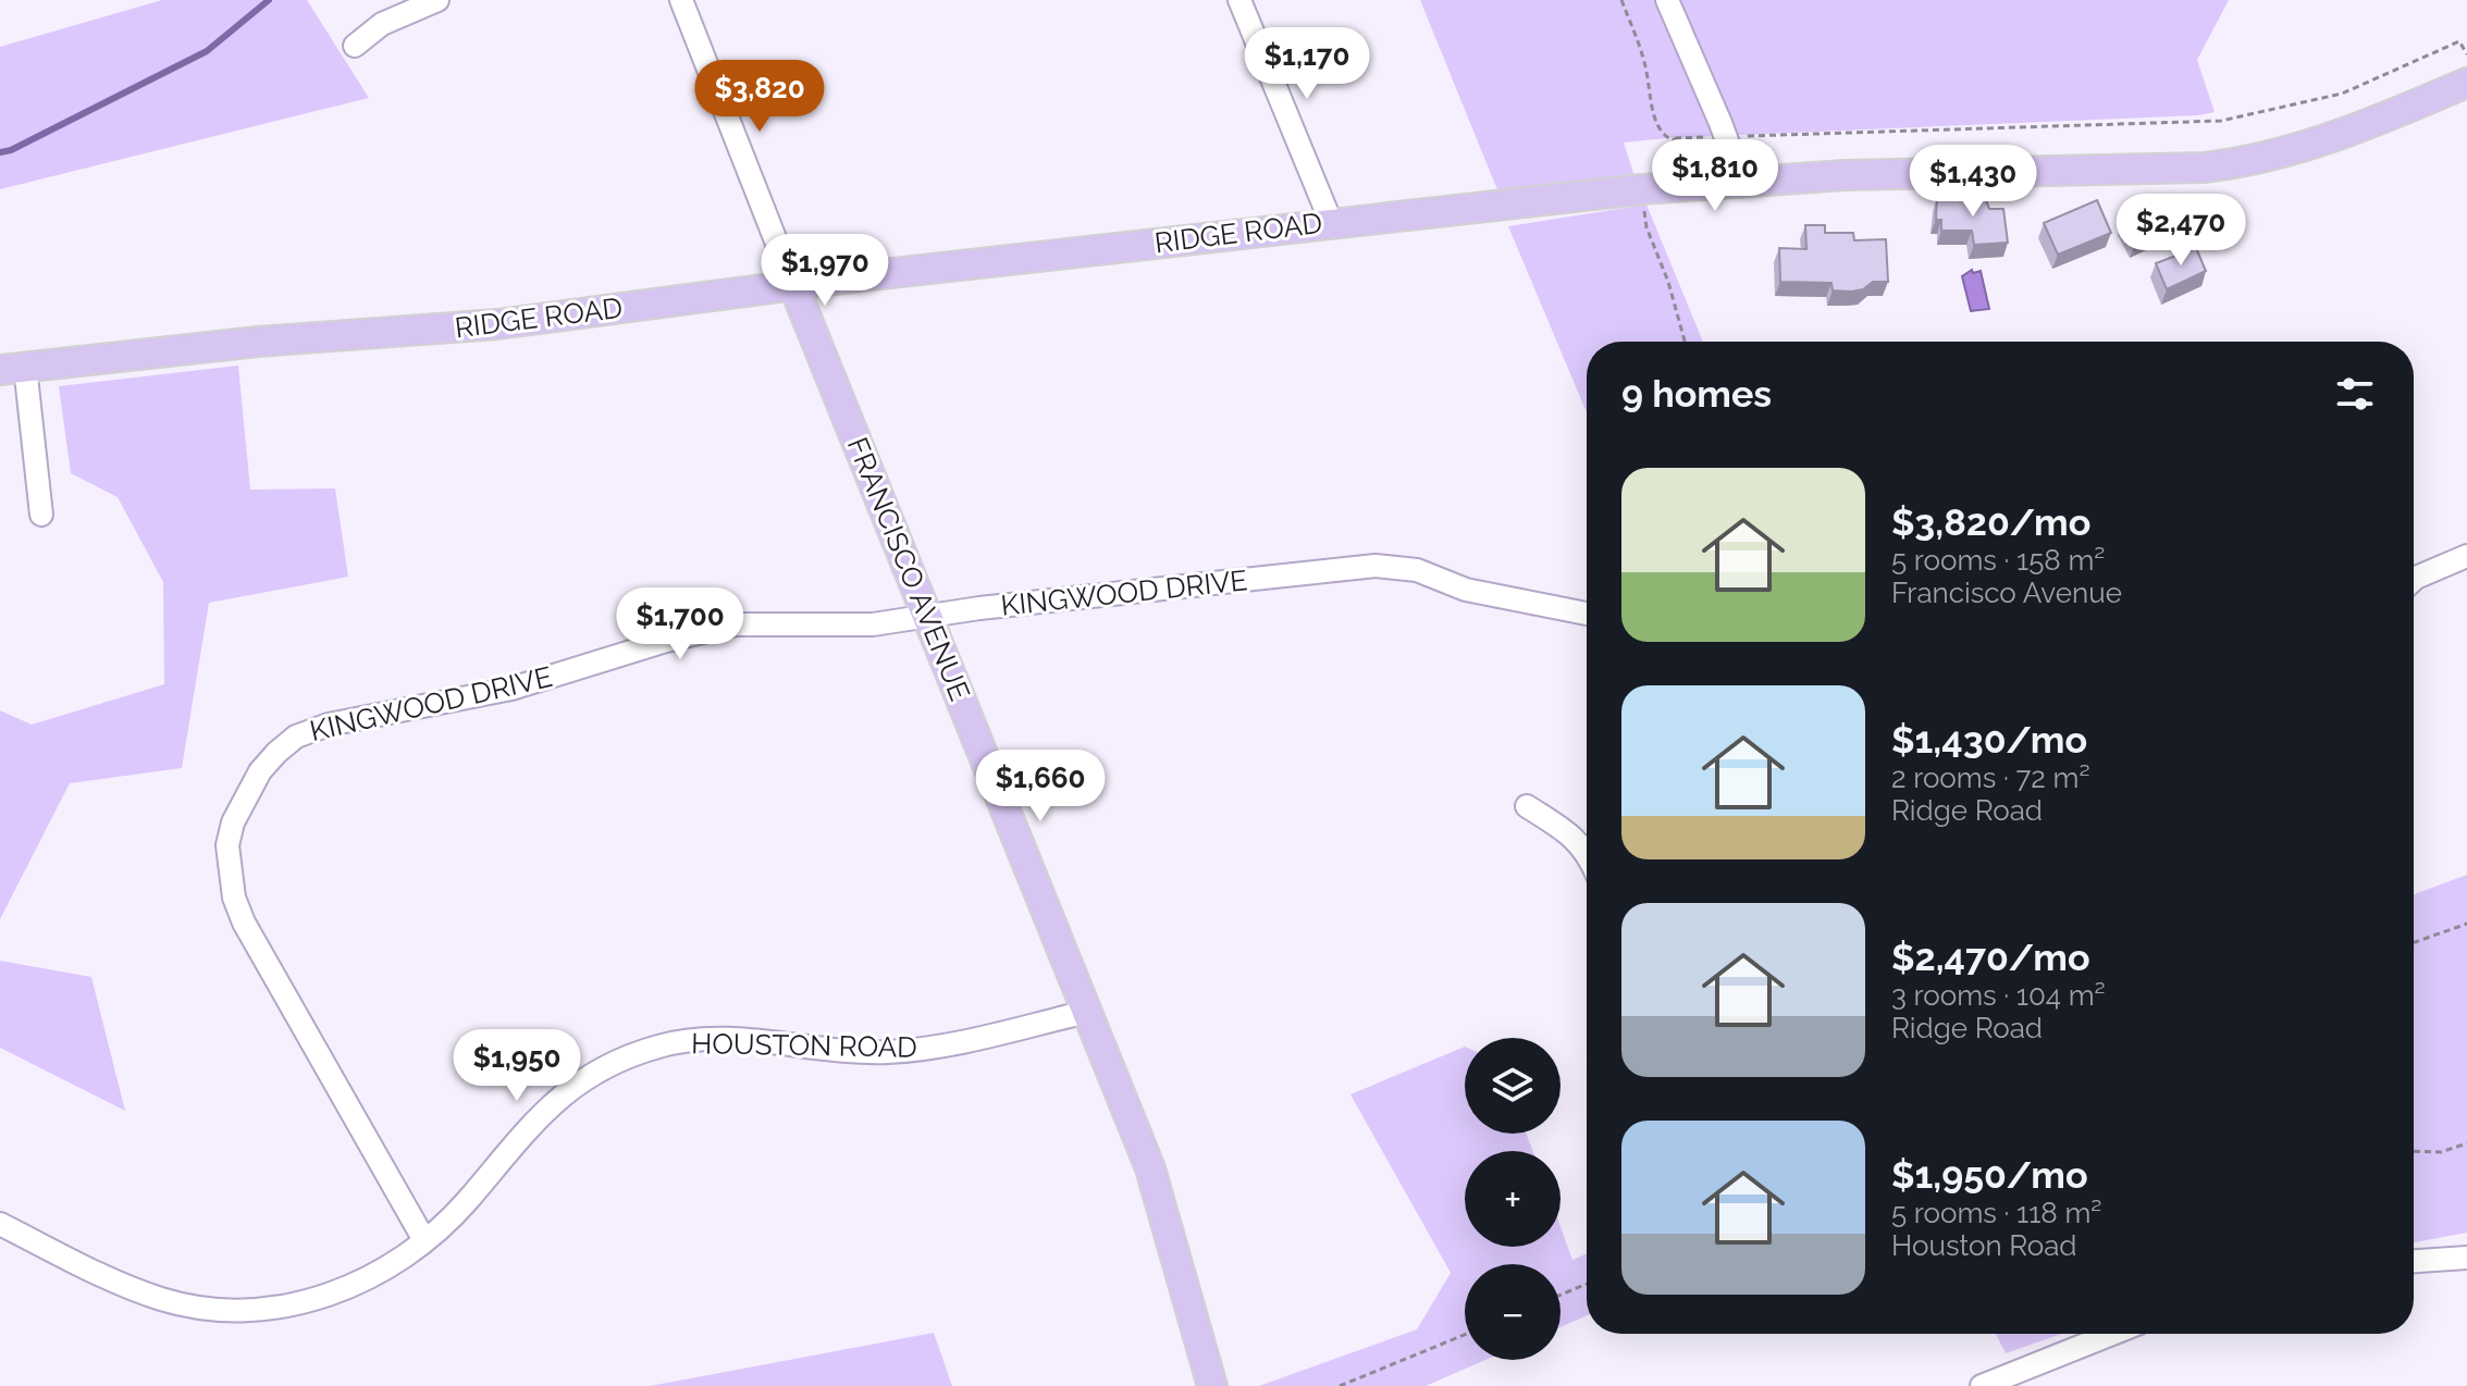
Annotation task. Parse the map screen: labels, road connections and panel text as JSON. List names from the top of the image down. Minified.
{"streets":{"main road":["RIDGE ROAD","FRANCISCO AVENUE"],"street":["KINGWOOD DRIVE","HOUSTON ROAD"]},"crossings":[["RIDGE ROAD","FRANCISCO AVENUE"],["FRANCISCO AVENUE","KINGWOOD DRIVE"],["FRANCISCO AVENUE","HOUSTON ROAD"],["KINGWOOD DRIVE","HOUSTON ROAD"]],"page":{"price":["$1,170","$3,820","$1,810","$1,430","$2,470","$1,970","$1,700","$1,660","$1,950"],"heading":"9 homes","list":[{"name":"$3,820/mo","note":"5 rooms · 158 m² · Francisco Avenue"},{"name":"$1,430/mo","note":"2 rooms · 72 m² · Ridge Road"},{"name":"$2,470/mo","note":"3 rooms · 104 m² · Ridge Road"},{"name":"$1,950/mo","note":"5 rooms · 118 m² · Houston Road"}],"map_buttons":["+","−"]}}
